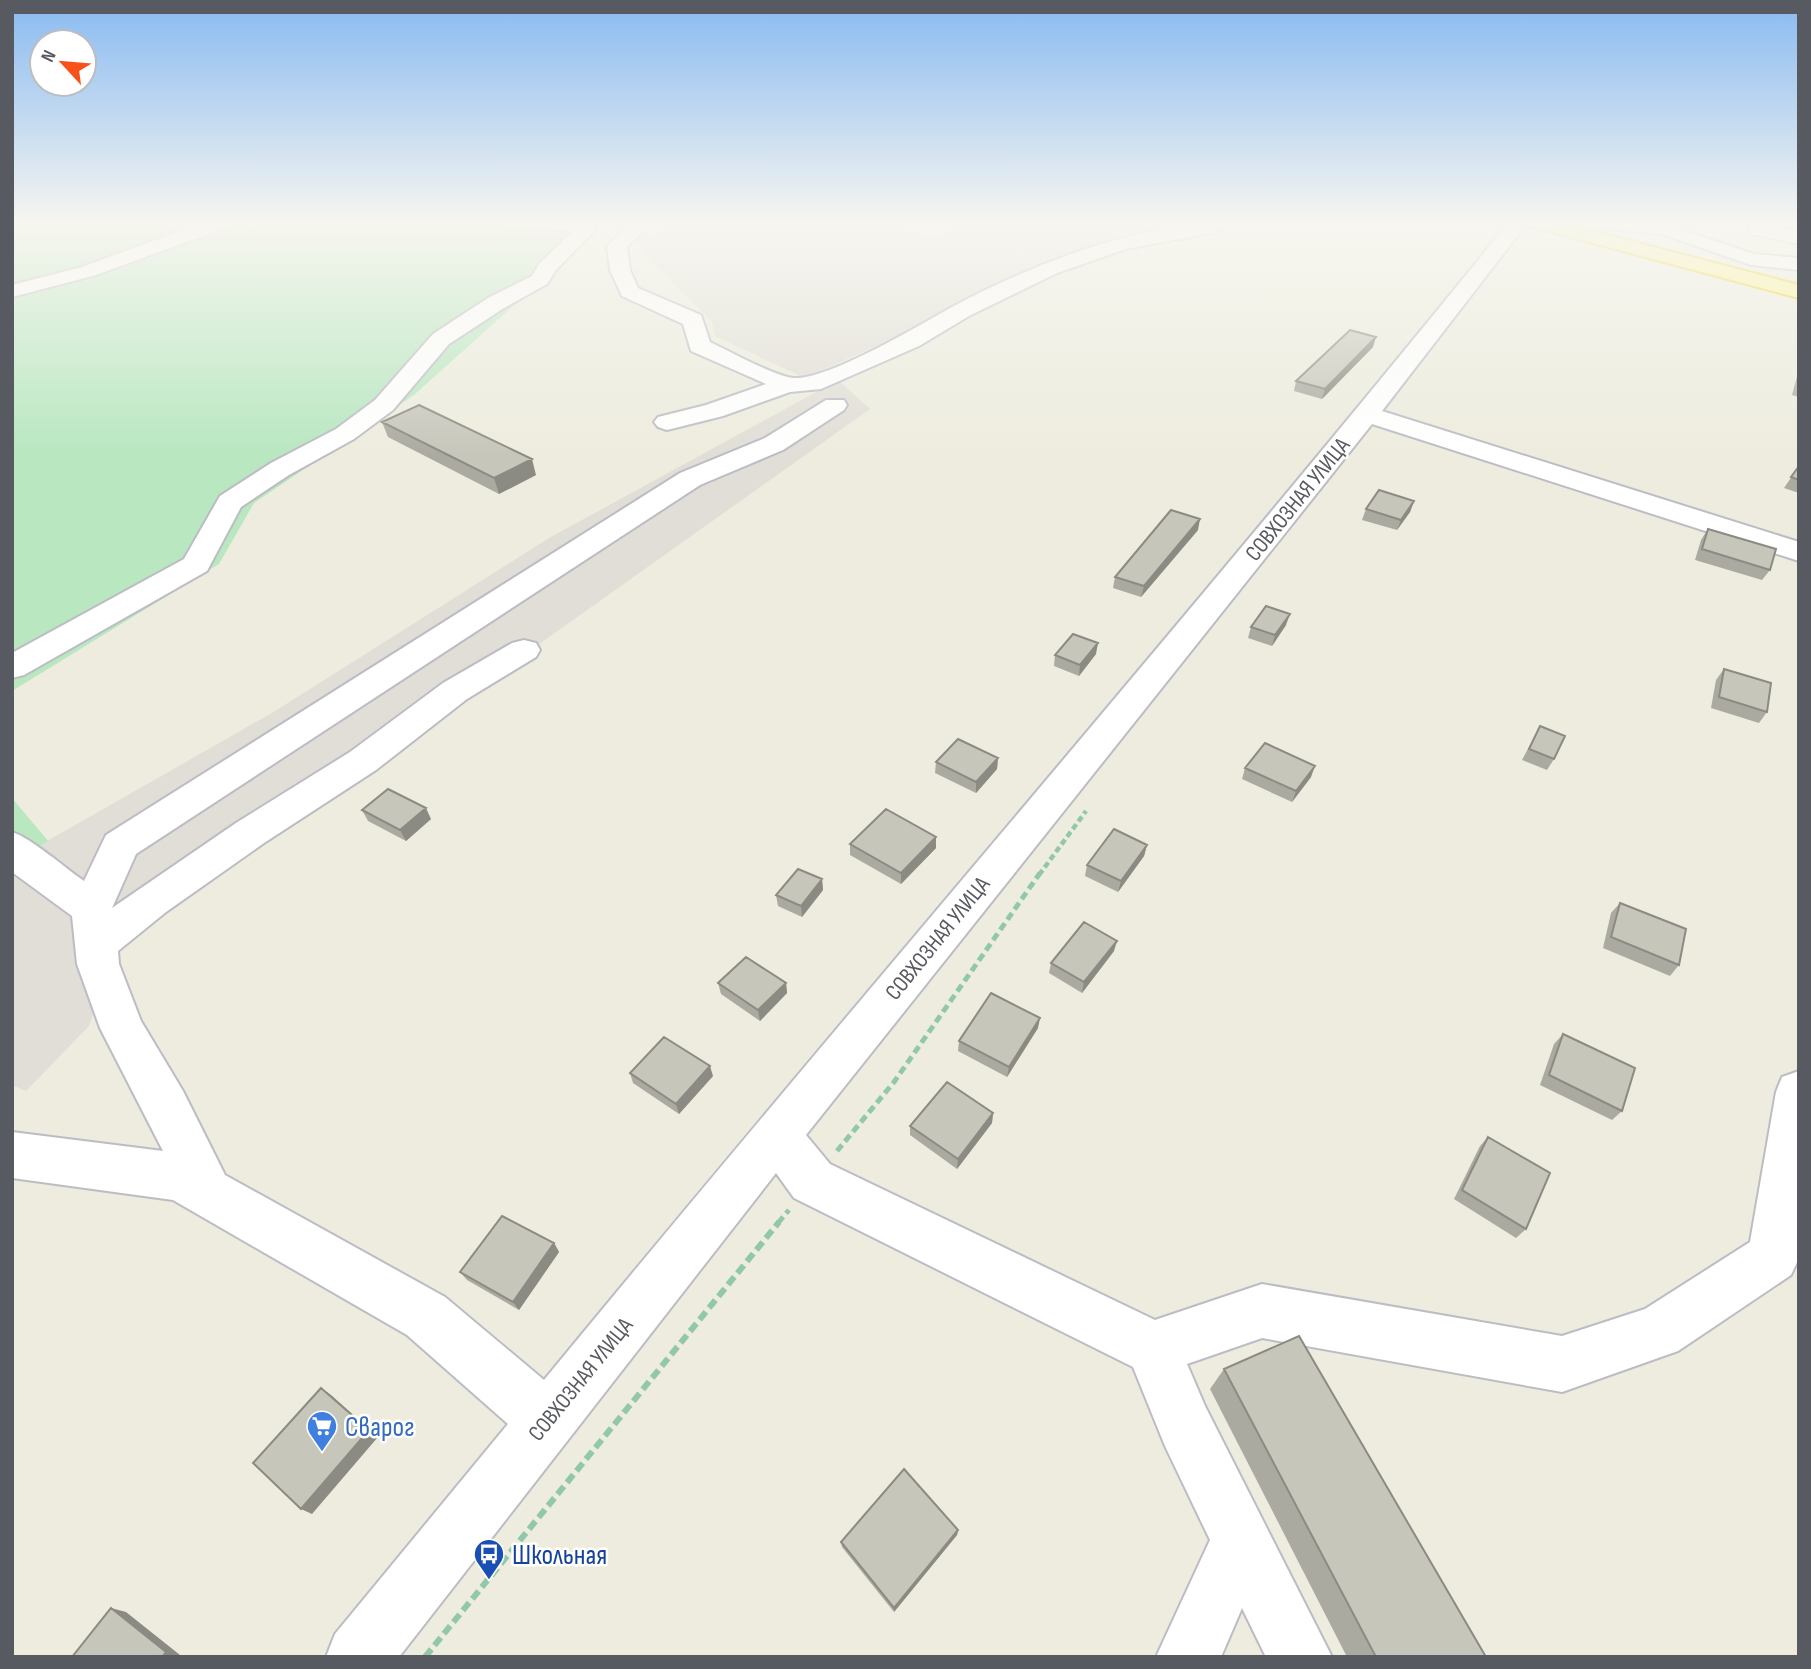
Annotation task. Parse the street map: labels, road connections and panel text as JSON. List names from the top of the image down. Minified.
{"streets":{"street":["СОВХОЗНАЯ УЛИЦА"]},"places":{"supermarket":["Сварог"],"bus stop":["Школьная"]},"north":"top left"}
